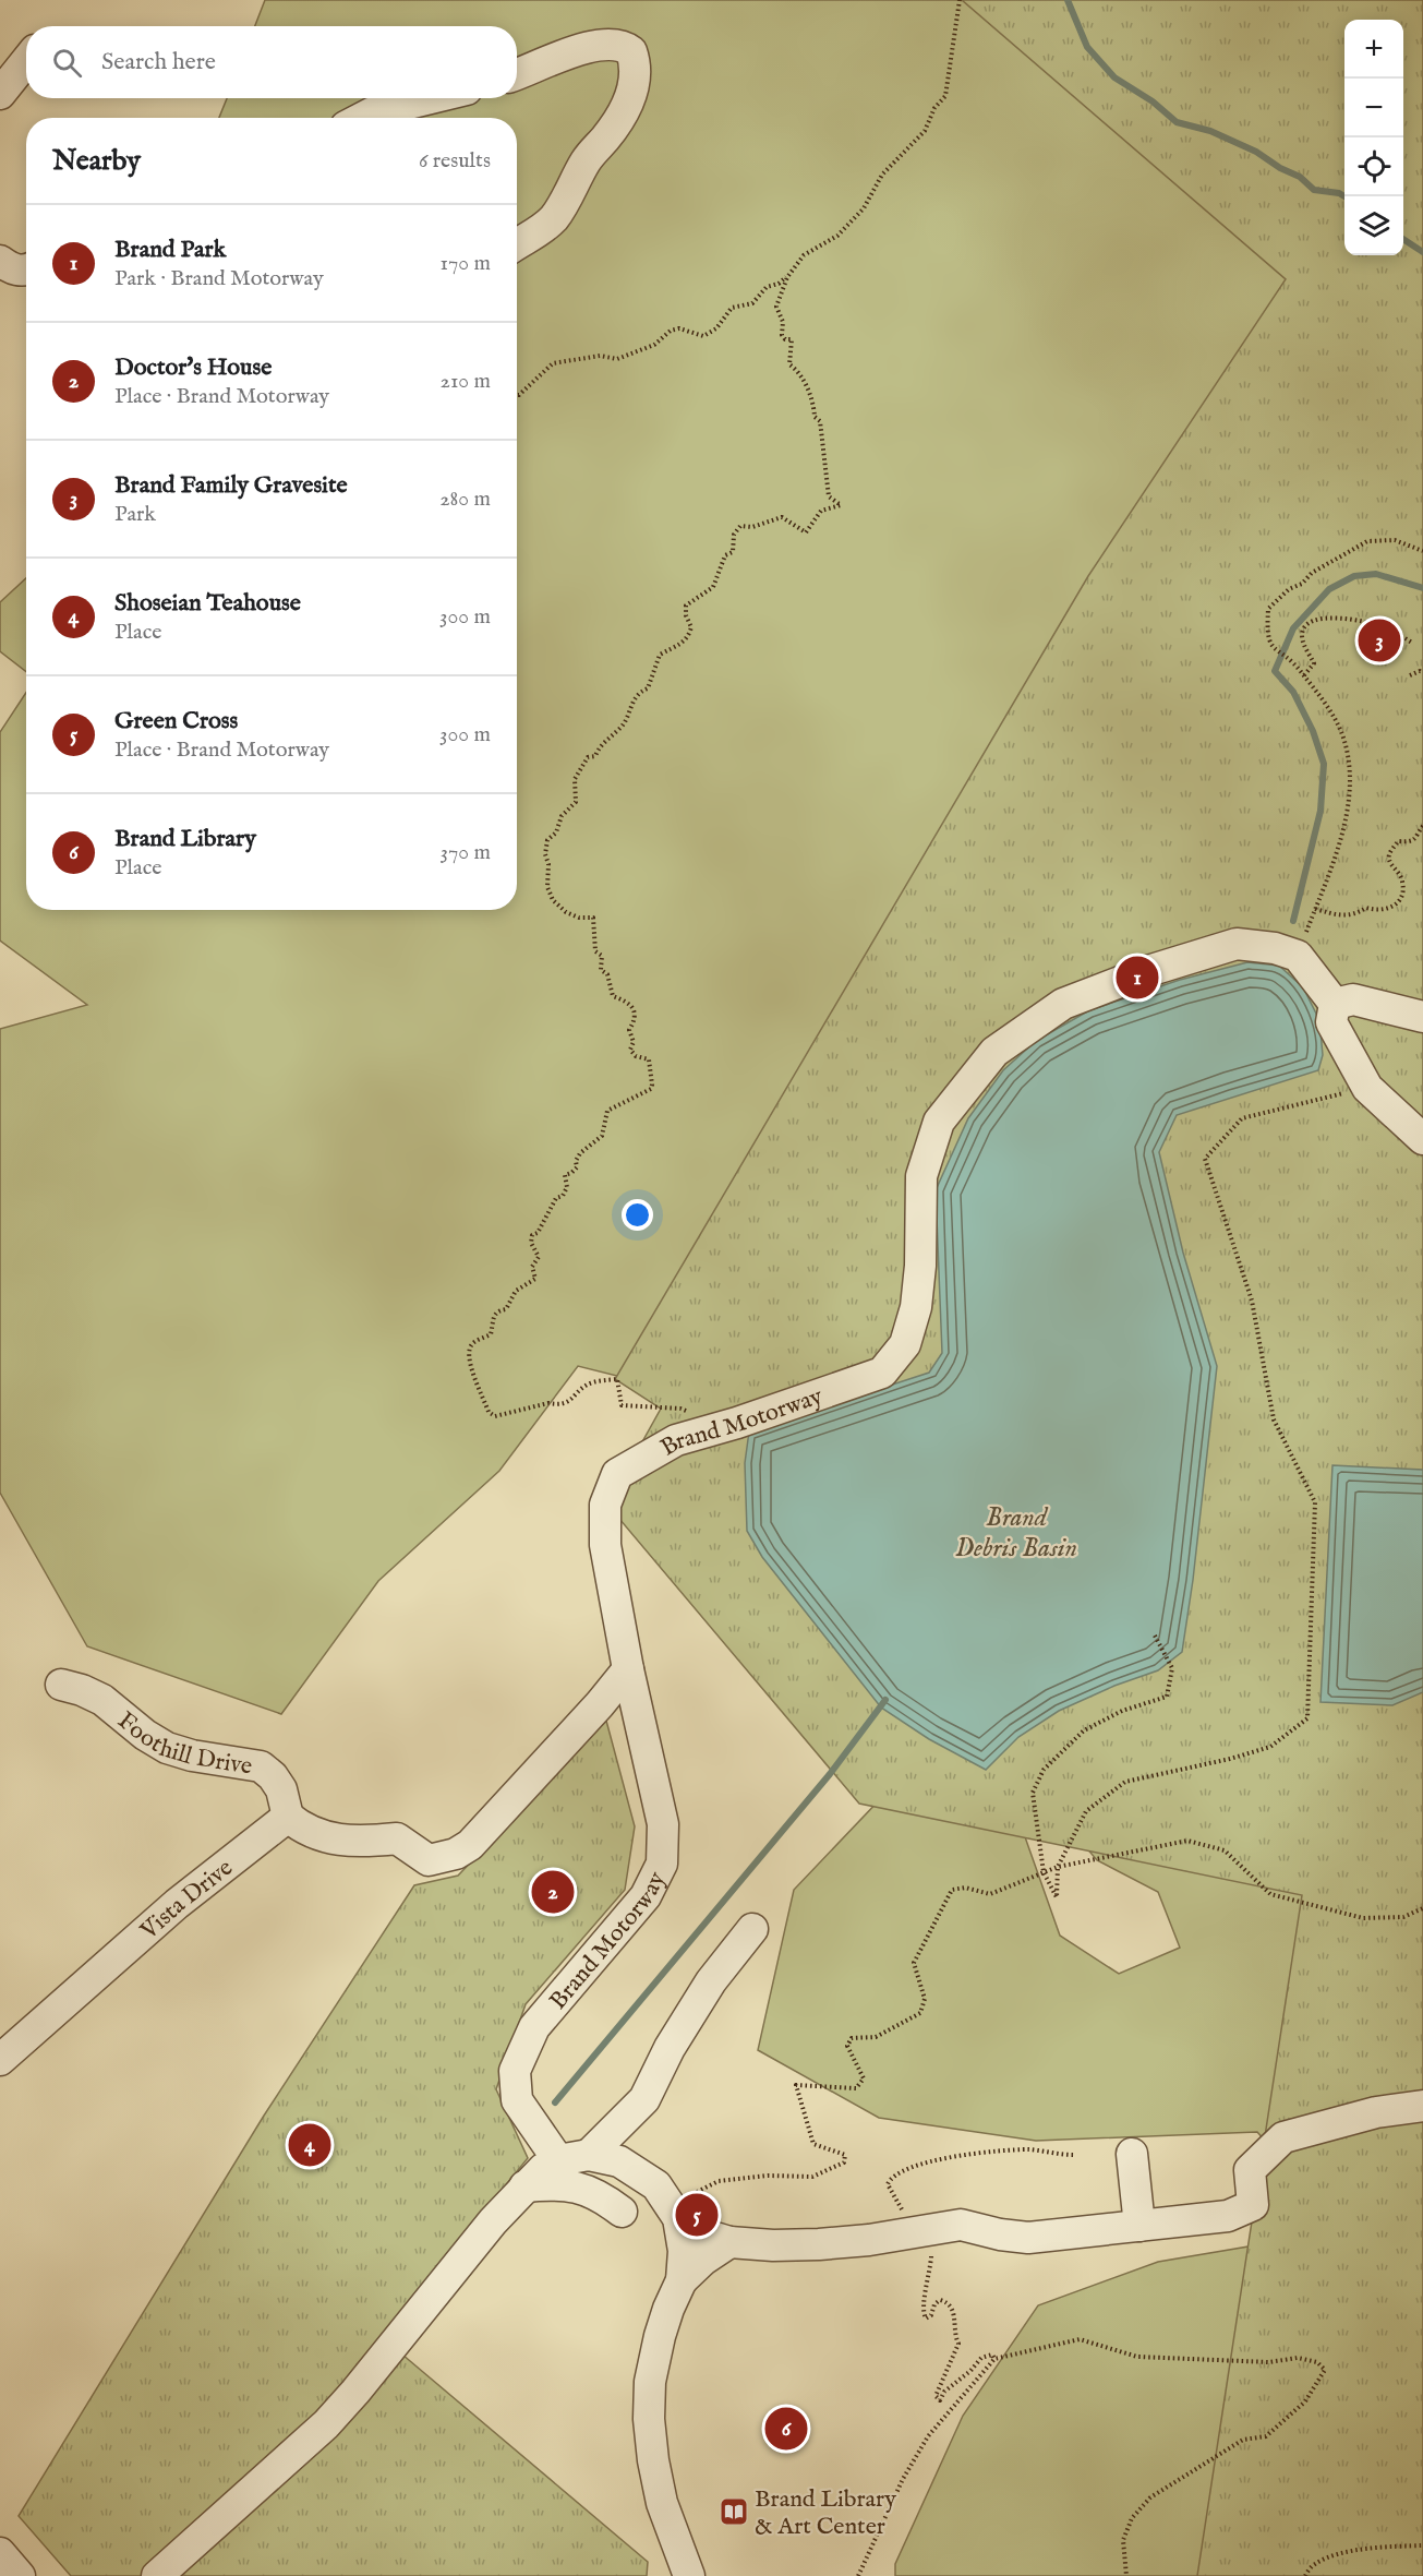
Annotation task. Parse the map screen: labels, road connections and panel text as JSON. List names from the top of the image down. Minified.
{"streets":{"street":["Brand Motorway","Foothill Drive","Vista Drive"]},"crossings":[["Foothill Drive","Vista Drive"]],"water":["Brand Debris Basin"],"places":{"library":["Brand Library & Art Center"]},"page":{"map_buttons":["+","−"],"search":"Search here","heading":["Nearby","6 results"],"list":[{"mark":"1","name":"Brand Park","note":"Park · Brand Motorway","value":"170 m"},{"mark":"2","name":"Doctor's House","note":"Place · Brand Motorway","value":"210 m"},{"mark":"3","name":"Brand Family Gravesite","note":"Park","value":"280 m"},{"mark":"4","name":"Shoseian Teahouse","note":"Place","value":"300 m"},{"mark":"5","name":"Green Cross","note":"Place · Brand Motorway","value":"300 m"},{"mark":"6","name":"Brand Library","note":"Place","value":"370 m"}],"pins":["3","1","2","4","5","6"]}}
